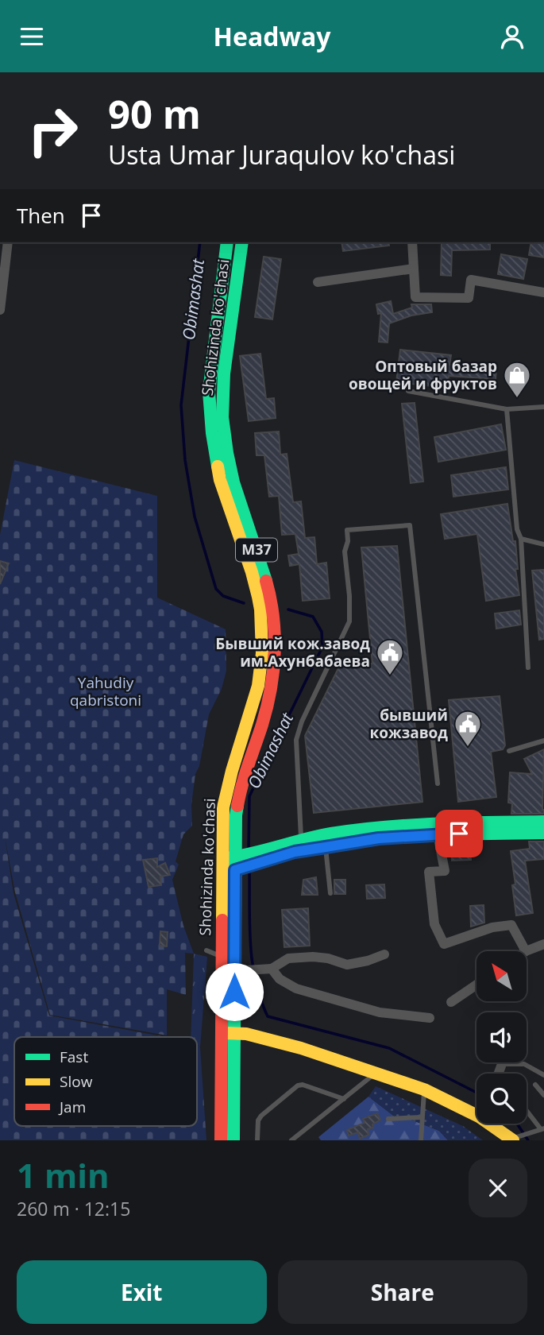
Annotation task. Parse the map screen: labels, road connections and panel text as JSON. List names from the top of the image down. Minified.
{"streets":{"main road":["Shohizinda ko'chasi","M37"]},"water":["Obimashat"],"parks":["Yahudiy qabristoni"],"places":{"shop":["Оптовый базар овощей и фруктов"],"public building":["Бывший кож.завод им.Ахунбабаева","бывший кожзавод"]},"legend":["Fast","Slow","Jam"],"north":"top left","page":{"header":"Headway","turn":["90 m","Usta Umar Juraqulov ko'chasi"],"then":"Then","heading":["1 min","260 m · 12:15"],"buttons":["Exit","Share"]}}
